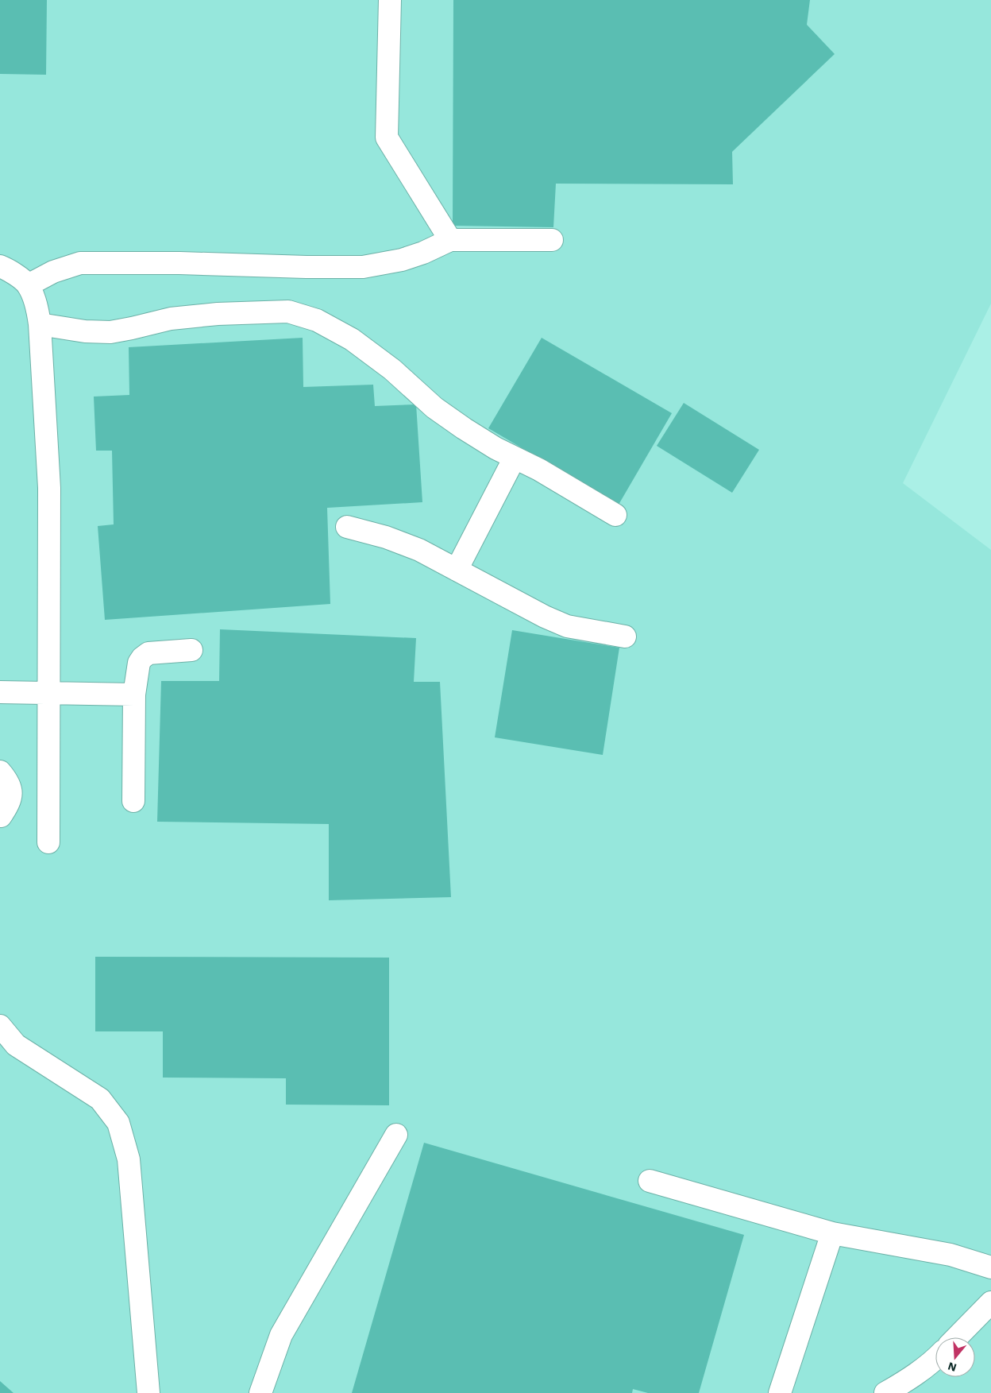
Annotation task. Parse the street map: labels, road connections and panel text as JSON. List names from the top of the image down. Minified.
{"north":"bottom"}
